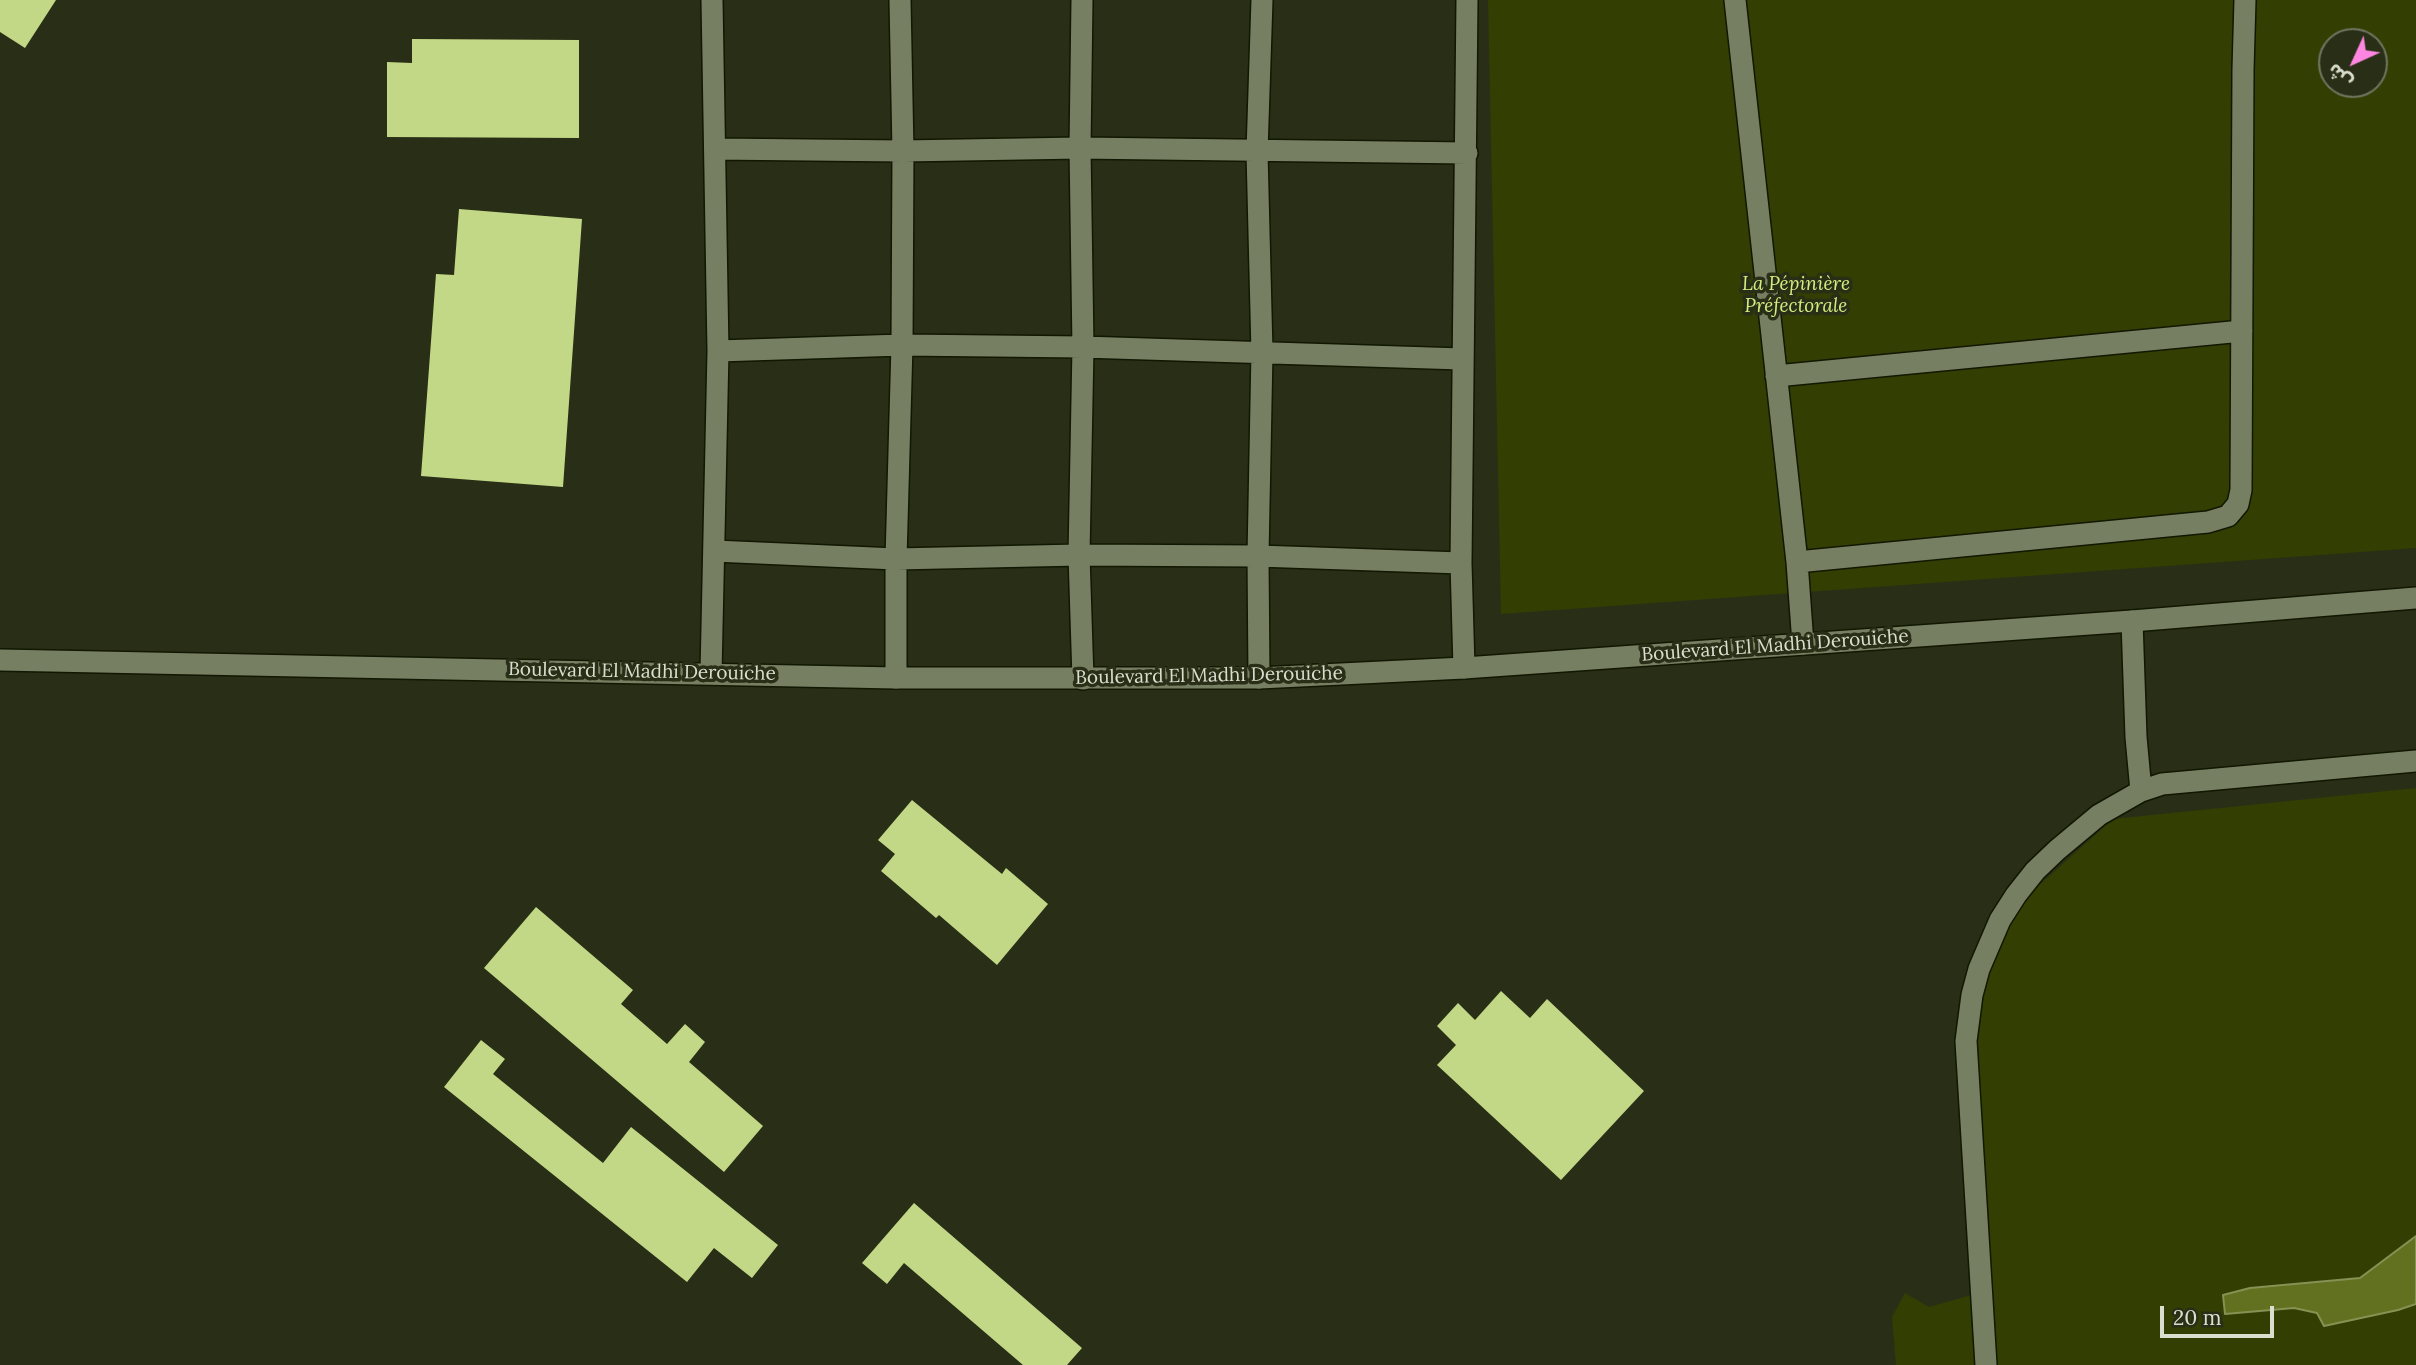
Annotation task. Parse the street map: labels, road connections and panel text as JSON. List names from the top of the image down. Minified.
{"streets":{"street":["Boulevard El Madhi Derouiche"]},"parks":["La Pépinière Préfectorale"],"scale_bar":"20 m","north":"bottom left"}
